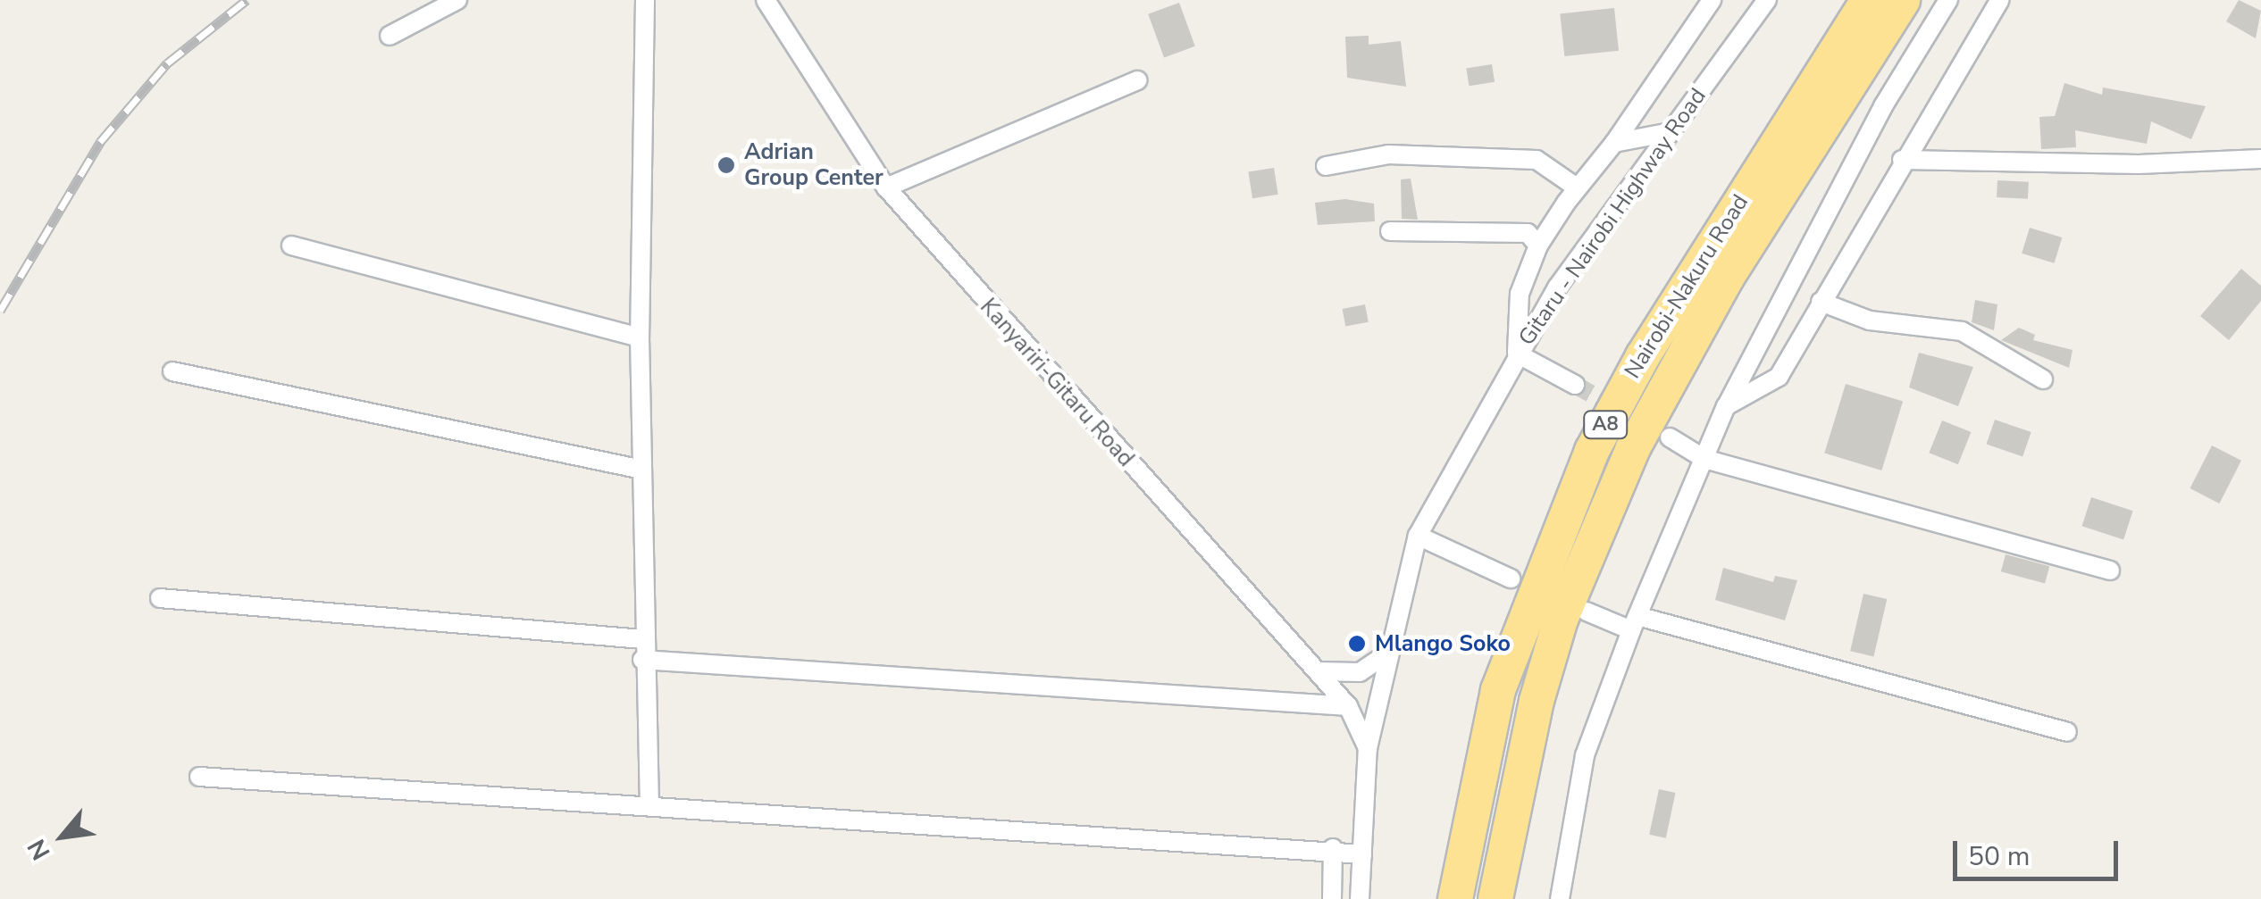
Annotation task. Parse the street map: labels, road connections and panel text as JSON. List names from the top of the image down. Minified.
{"streets":{"highway":["Nairobi-Nakuru Road","A8"],"street":["Gitaru - Nairobi Highway Road","Kanyariri-Gitaru Road"]},"crossings":[["Gitaru - Nairobi Highway Road","Kanyariri-Gitaru Road"]],"places":["Adrian Group Center","Mlango Soko"],"scale_bar":"50 m","north":"bottom left"}
